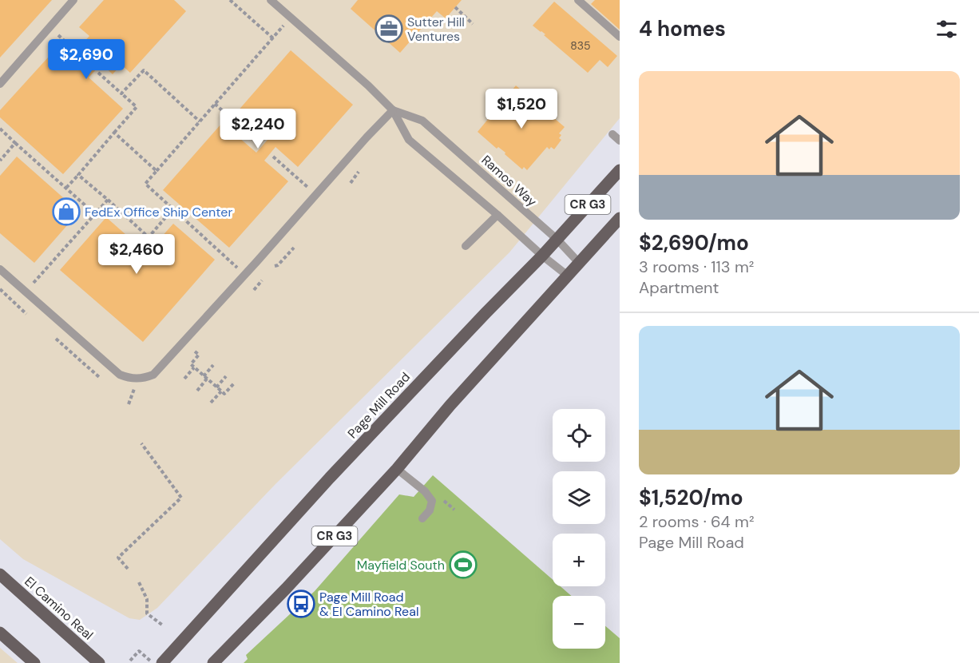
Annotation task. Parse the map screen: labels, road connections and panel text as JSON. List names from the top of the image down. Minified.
{"streets":{"main road":["CR G3","Page Mill Road","El Camino Real"],"lane":["Ramos Way"]},"crossings":[["Ramos Way","CR G3"],["Ramos Way","Page Mill Road"]],"places":{"office":["Sutter Hill Ventures"],"shop":["FedEx Office Ship Center"],"sports":["Mayfield South"],"bus stop":["Page Mill Road & El Camino Real"]},"house_numbers":["835"],"page":{"heading":"4 homes","price":["$2,690","$1,520","$2,240","$2,460"],"list":[{"name":"$2,690/mo","note":"3 rooms · 113 m² · Apartment"},{"name":"$1,520/mo","note":"2 rooms · 64 m² · Page Mill Road"}],"map_buttons":["+","−"]}}
